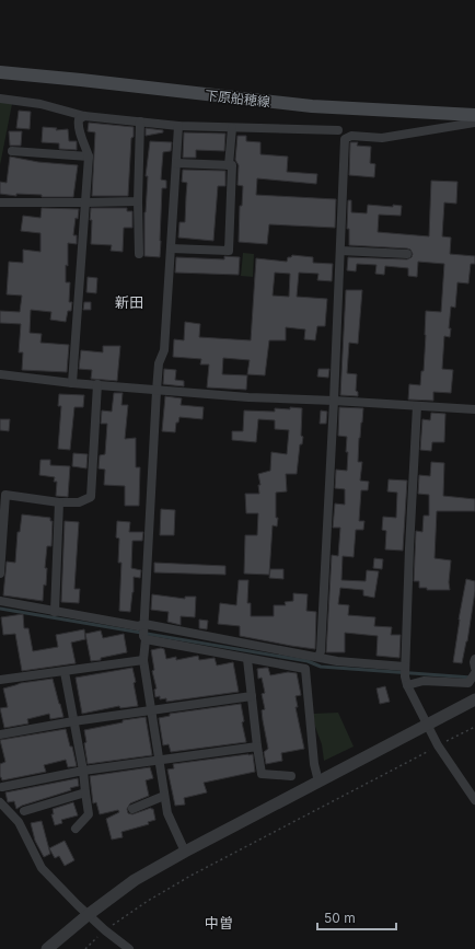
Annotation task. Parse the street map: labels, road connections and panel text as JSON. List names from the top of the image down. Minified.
{"streets":{"main road":["下原船穂線"]},"districts":["新田","中曽"],"scale_bar":"50 m"}
